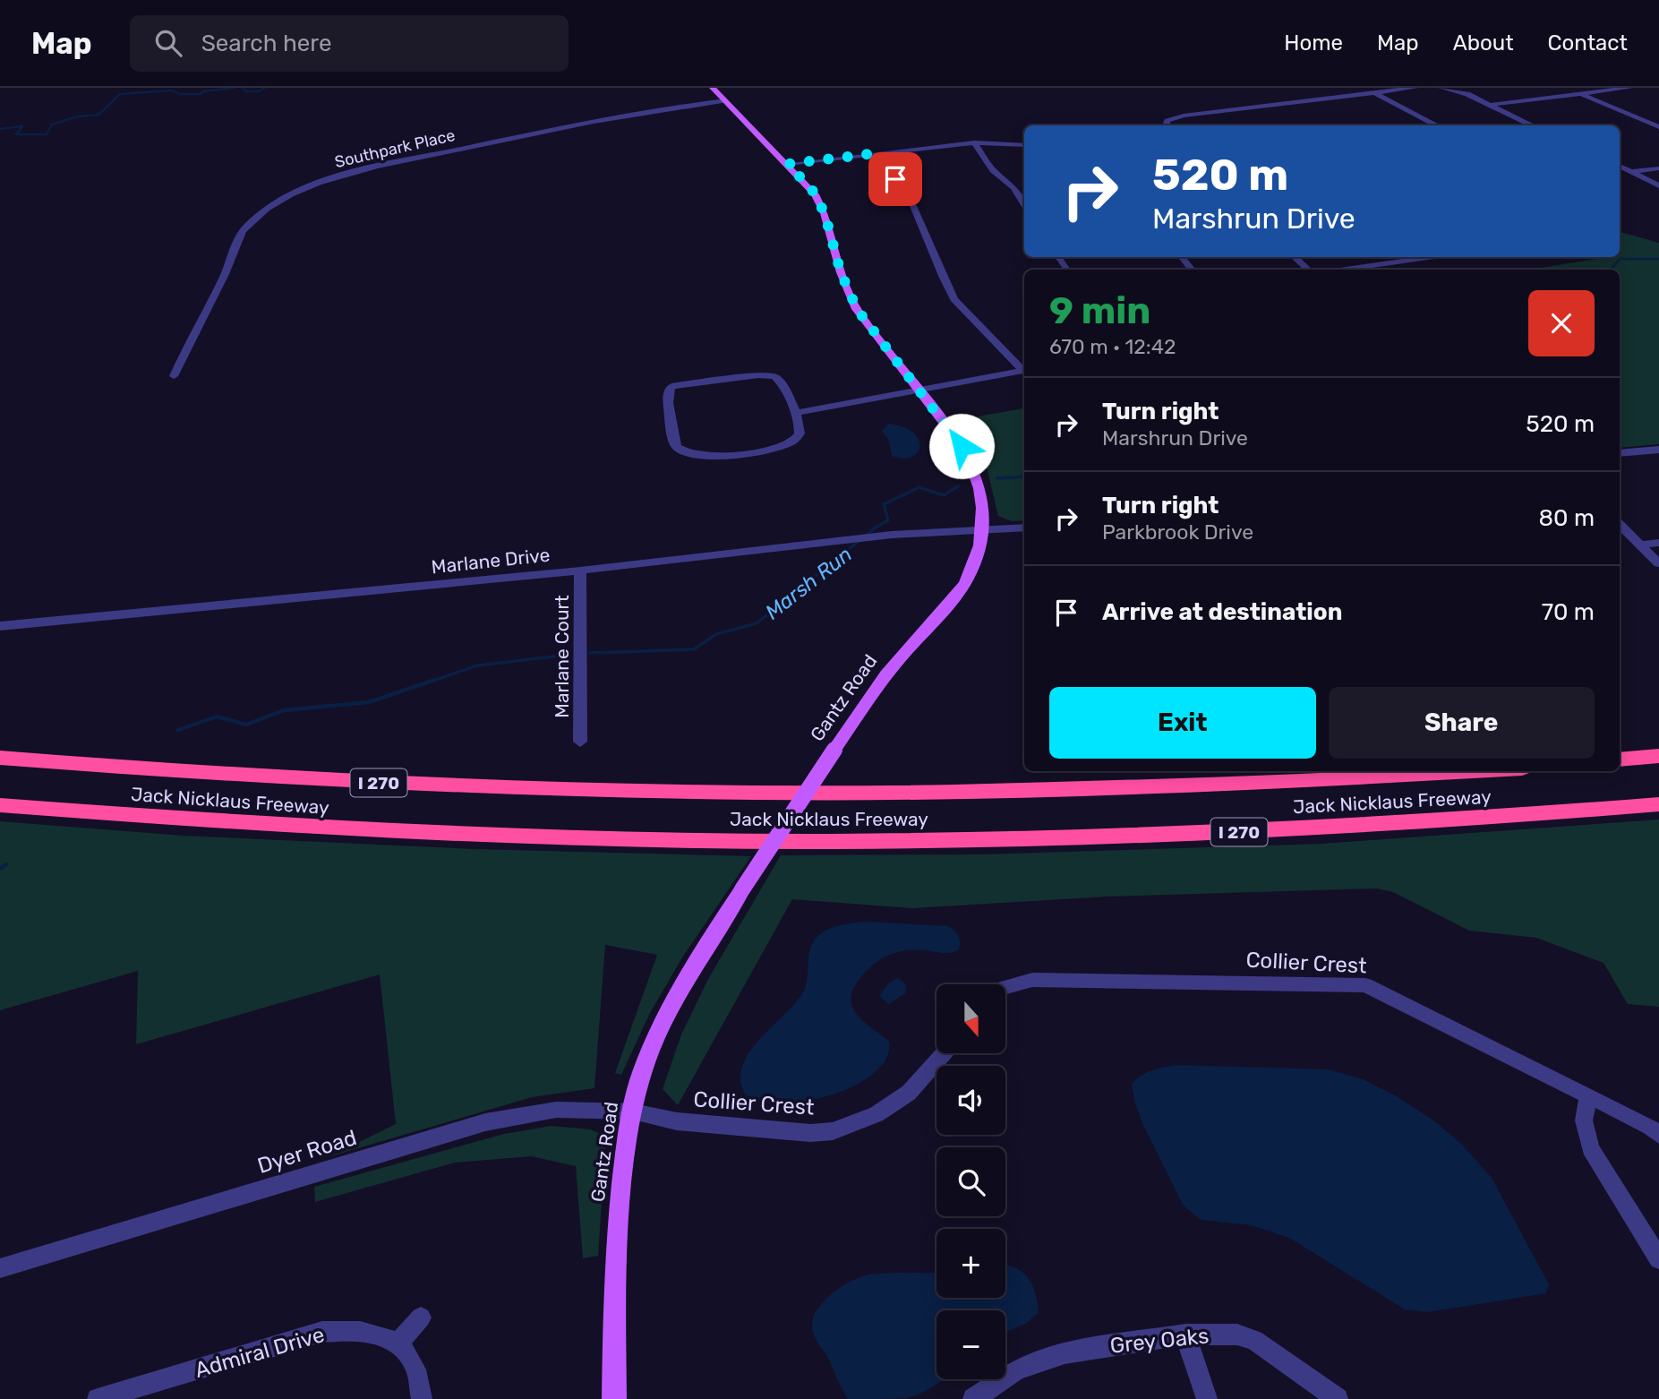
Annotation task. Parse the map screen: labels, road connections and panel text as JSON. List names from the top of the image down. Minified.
{"streets":{"highway":["I 270","Jack Nicklaus Freeway"],"main road":["Gantz Road"],"street":["Southpark Place","Marlane Drive","Marlane Court","Collier Crest","Dyer Road","Grey Oaks","Admiral Drive"]},"crossings":[["Southpark Place","Gantz Road"],["Marlane Drive","Marlane Court"],["Marlane Drive","Gantz Road"],["Gantz Road","Collier Crest"],["Gantz Road","Dyer Road"],["Collier Crest","Dyer Road"]],"water":["Marsh Run"],"north":"bottom","page":{"header":"Map","search":"Search here","nav":["Home","Map","About","Contact"],"turn":["520 m","Marshrun Drive"],"heading":["9 min","670 m · 12:42"],"list":[{"name":"Turn right","note":"Marshrun Drive","value":"520 m"},{"name":"Turn right","note":"Parkbrook Drive","value":"80 m"},{"name":"Arrive at destination","value":"70 m"}],"buttons":["Exit","Share"],"map_buttons":["+","−"]}}
